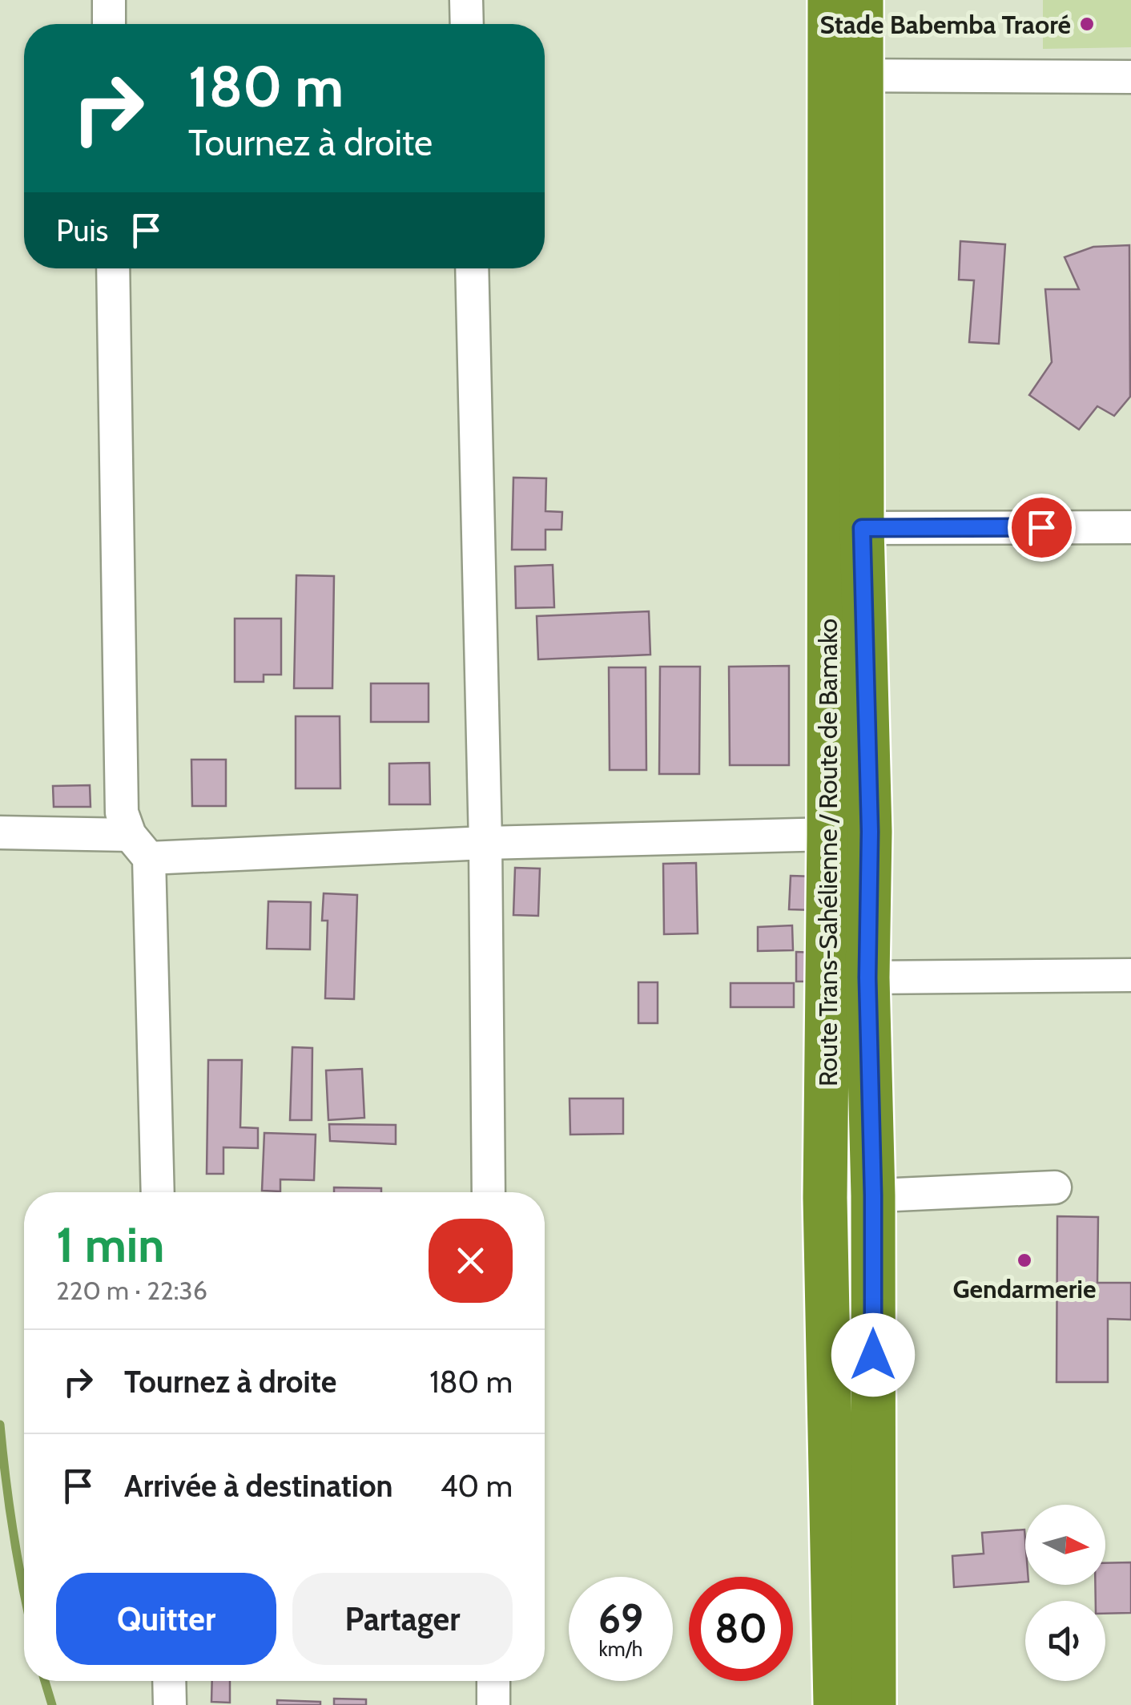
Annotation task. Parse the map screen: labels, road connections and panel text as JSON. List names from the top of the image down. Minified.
{"streets":{"highway":["Route Trans-Sahélienne / Route de Bamako"]},"places":["Stade Babemba Traoré","Gendarmerie"],"north":"right","page":{"turn":["180 m","Tournez à droite"],"then":"Puis","heading":["1 min","220 m · 22:36"],"list":[{"name":"Tournez à droite","value":"180 m"},{"name":"Arrivée à destination","value":"40 m"}],"buttons":["Quitter","Partager"],"speed":"69 km/h","limit":"80"}}
